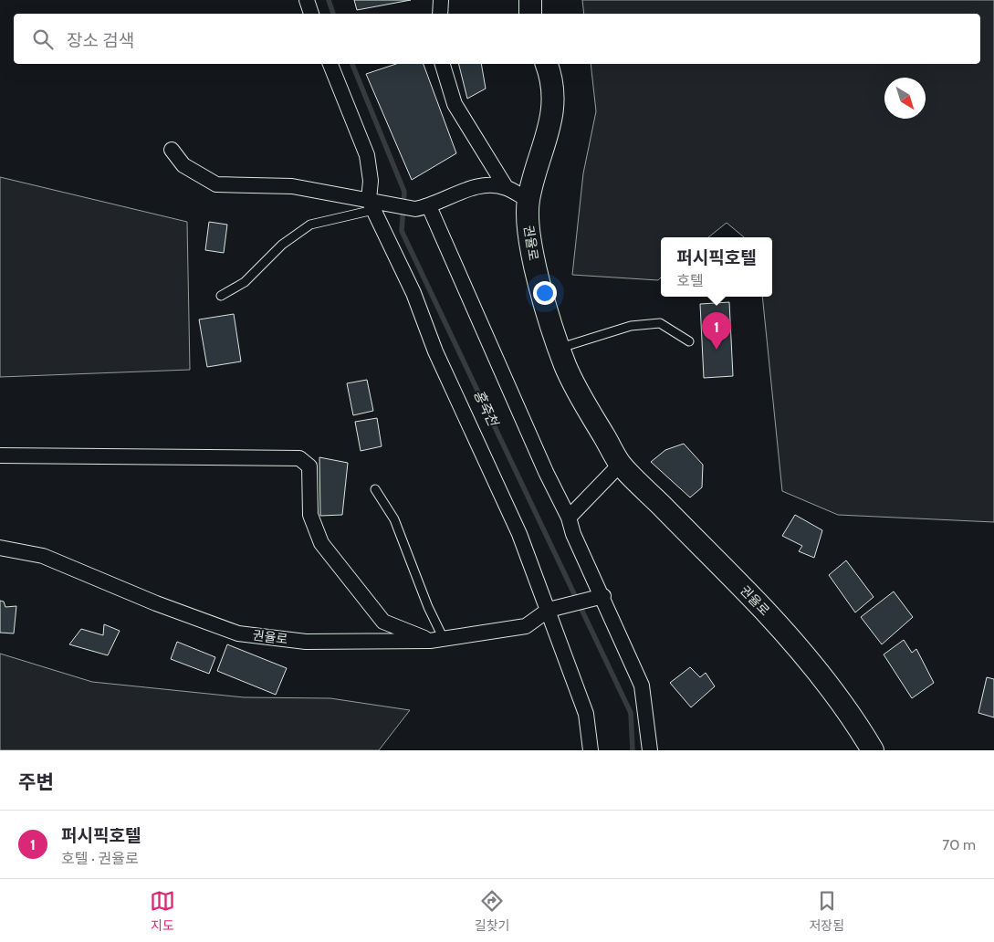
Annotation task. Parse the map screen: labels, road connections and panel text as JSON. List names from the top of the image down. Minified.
{"streets":{"main road":["권율로"]},"water":["홍죽천"],"north":"bottom right","page":{"search":"장소 검색","popup":["퍼시픽호텔","호텔"],"pins":"1","heading":"주변","list":[{"mark":"1","name":"퍼시픽호텔","note":"호텔 · 권율로","value":"70 m"}],"nav":["지도","길찾기","저장됨"]}}
